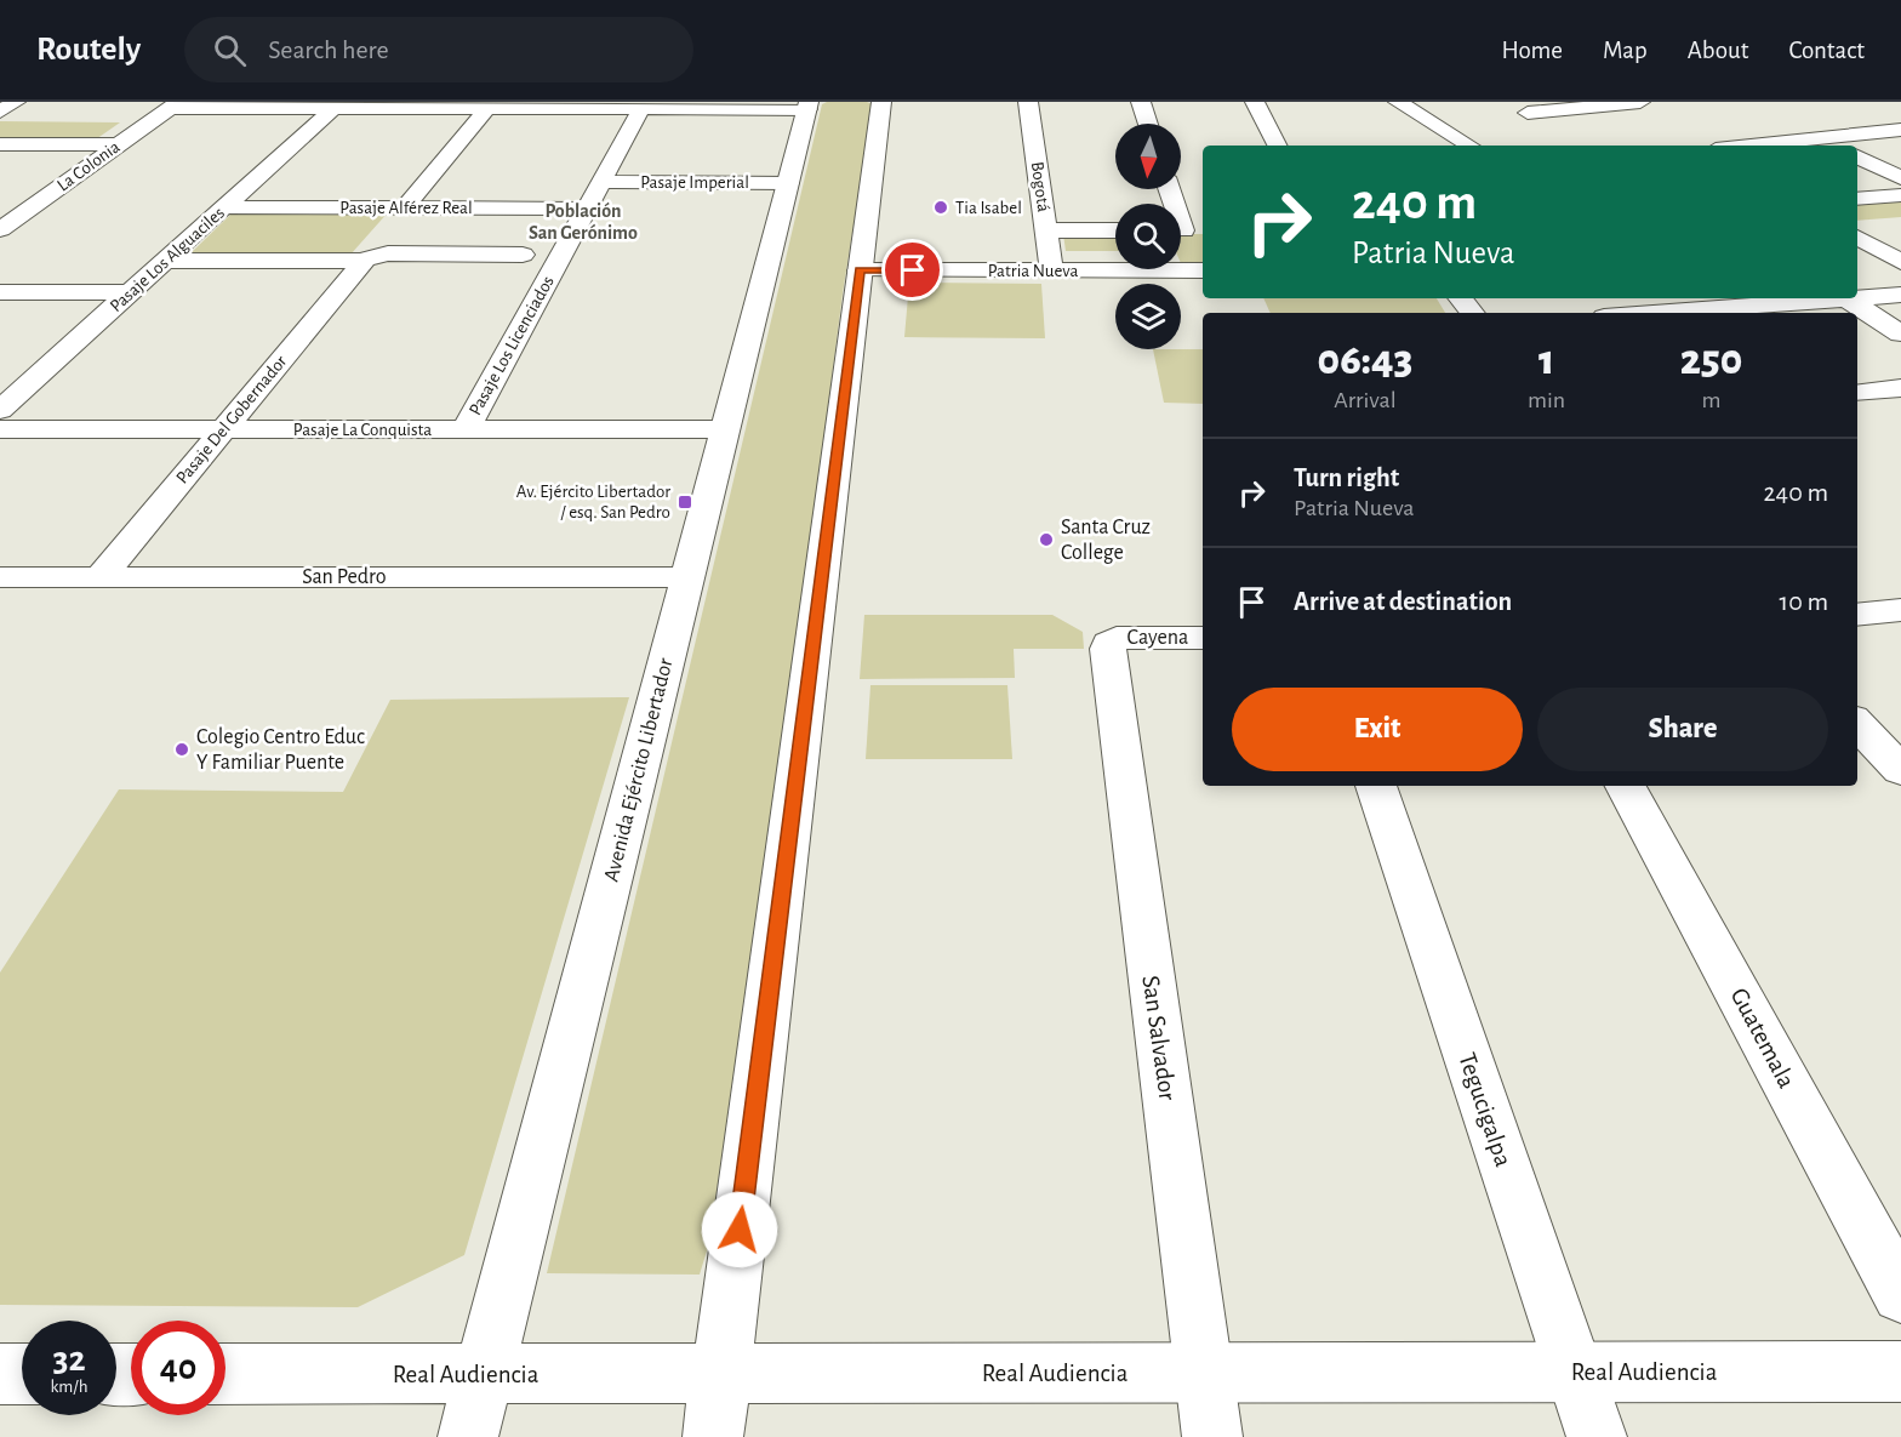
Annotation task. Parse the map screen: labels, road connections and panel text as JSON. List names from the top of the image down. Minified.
{"streets":{"street":["La Colonia","Pasaje Imperial","Bogotá","Pasaje Alférez Real","Pasaje Los Alguaciles","Patria Nueva","Pasaje Los Licenciados","Pasaje Del Gobernador","Pasaje La Conquista","San Pedro","Cayena","Avenida Ejército Libertador","San Salvador","Guatemala","Tegucigalpa","Real Audiencia"]},"crossings":[["Pasaje Imperial","Pasaje Los Licenciados"],["Pasaje Imperial","Avenida Ejército Libertador"],["Bogotá","Patria Nueva"],["Pasaje Alférez Real","Pasaje Los Alguaciles"],["Pasaje Alférez Real","Pasaje Los Licenciados"],["Pasaje Los Licenciados","Pasaje La Conquista"],["Pasaje Del Gobernador","Pasaje La Conquista"],["Pasaje Del Gobernador","San Pedro"],["Pasaje La Conquista","Avenida Ejército Libertador"],["San Pedro","Avenida Ejército Libertador"],["Cayena","San Salvador"],["Avenida Ejército Libertador","Real Audiencia"],["San Salvador","Real Audiencia"],["Tegucigalpa","Real Audiencia"]],"districts":["Población San Gerónimo"],"places":{"other":["Tia Isabel","Santa Cruz College","Colegio Centro Educ Y Familiar Puente"],"transit":["Av. Ejército Libertador / esq. San Pedro"]},"north":"bottom","page":{"header":"Routely","search":"Search here","nav":["Home","Map","About","Contact"],"turn":["240 m","Patria Nueva"],"eta":["06:43","Arrival","1","min","250","m"],"list":[{"name":"Turn right","note":"Patria Nueva","value":"240 m"},{"name":"Arrive at destination","value":"10 m"}],"buttons":["Exit","Share"],"speed":"32 km/h","limit":"40"}}
